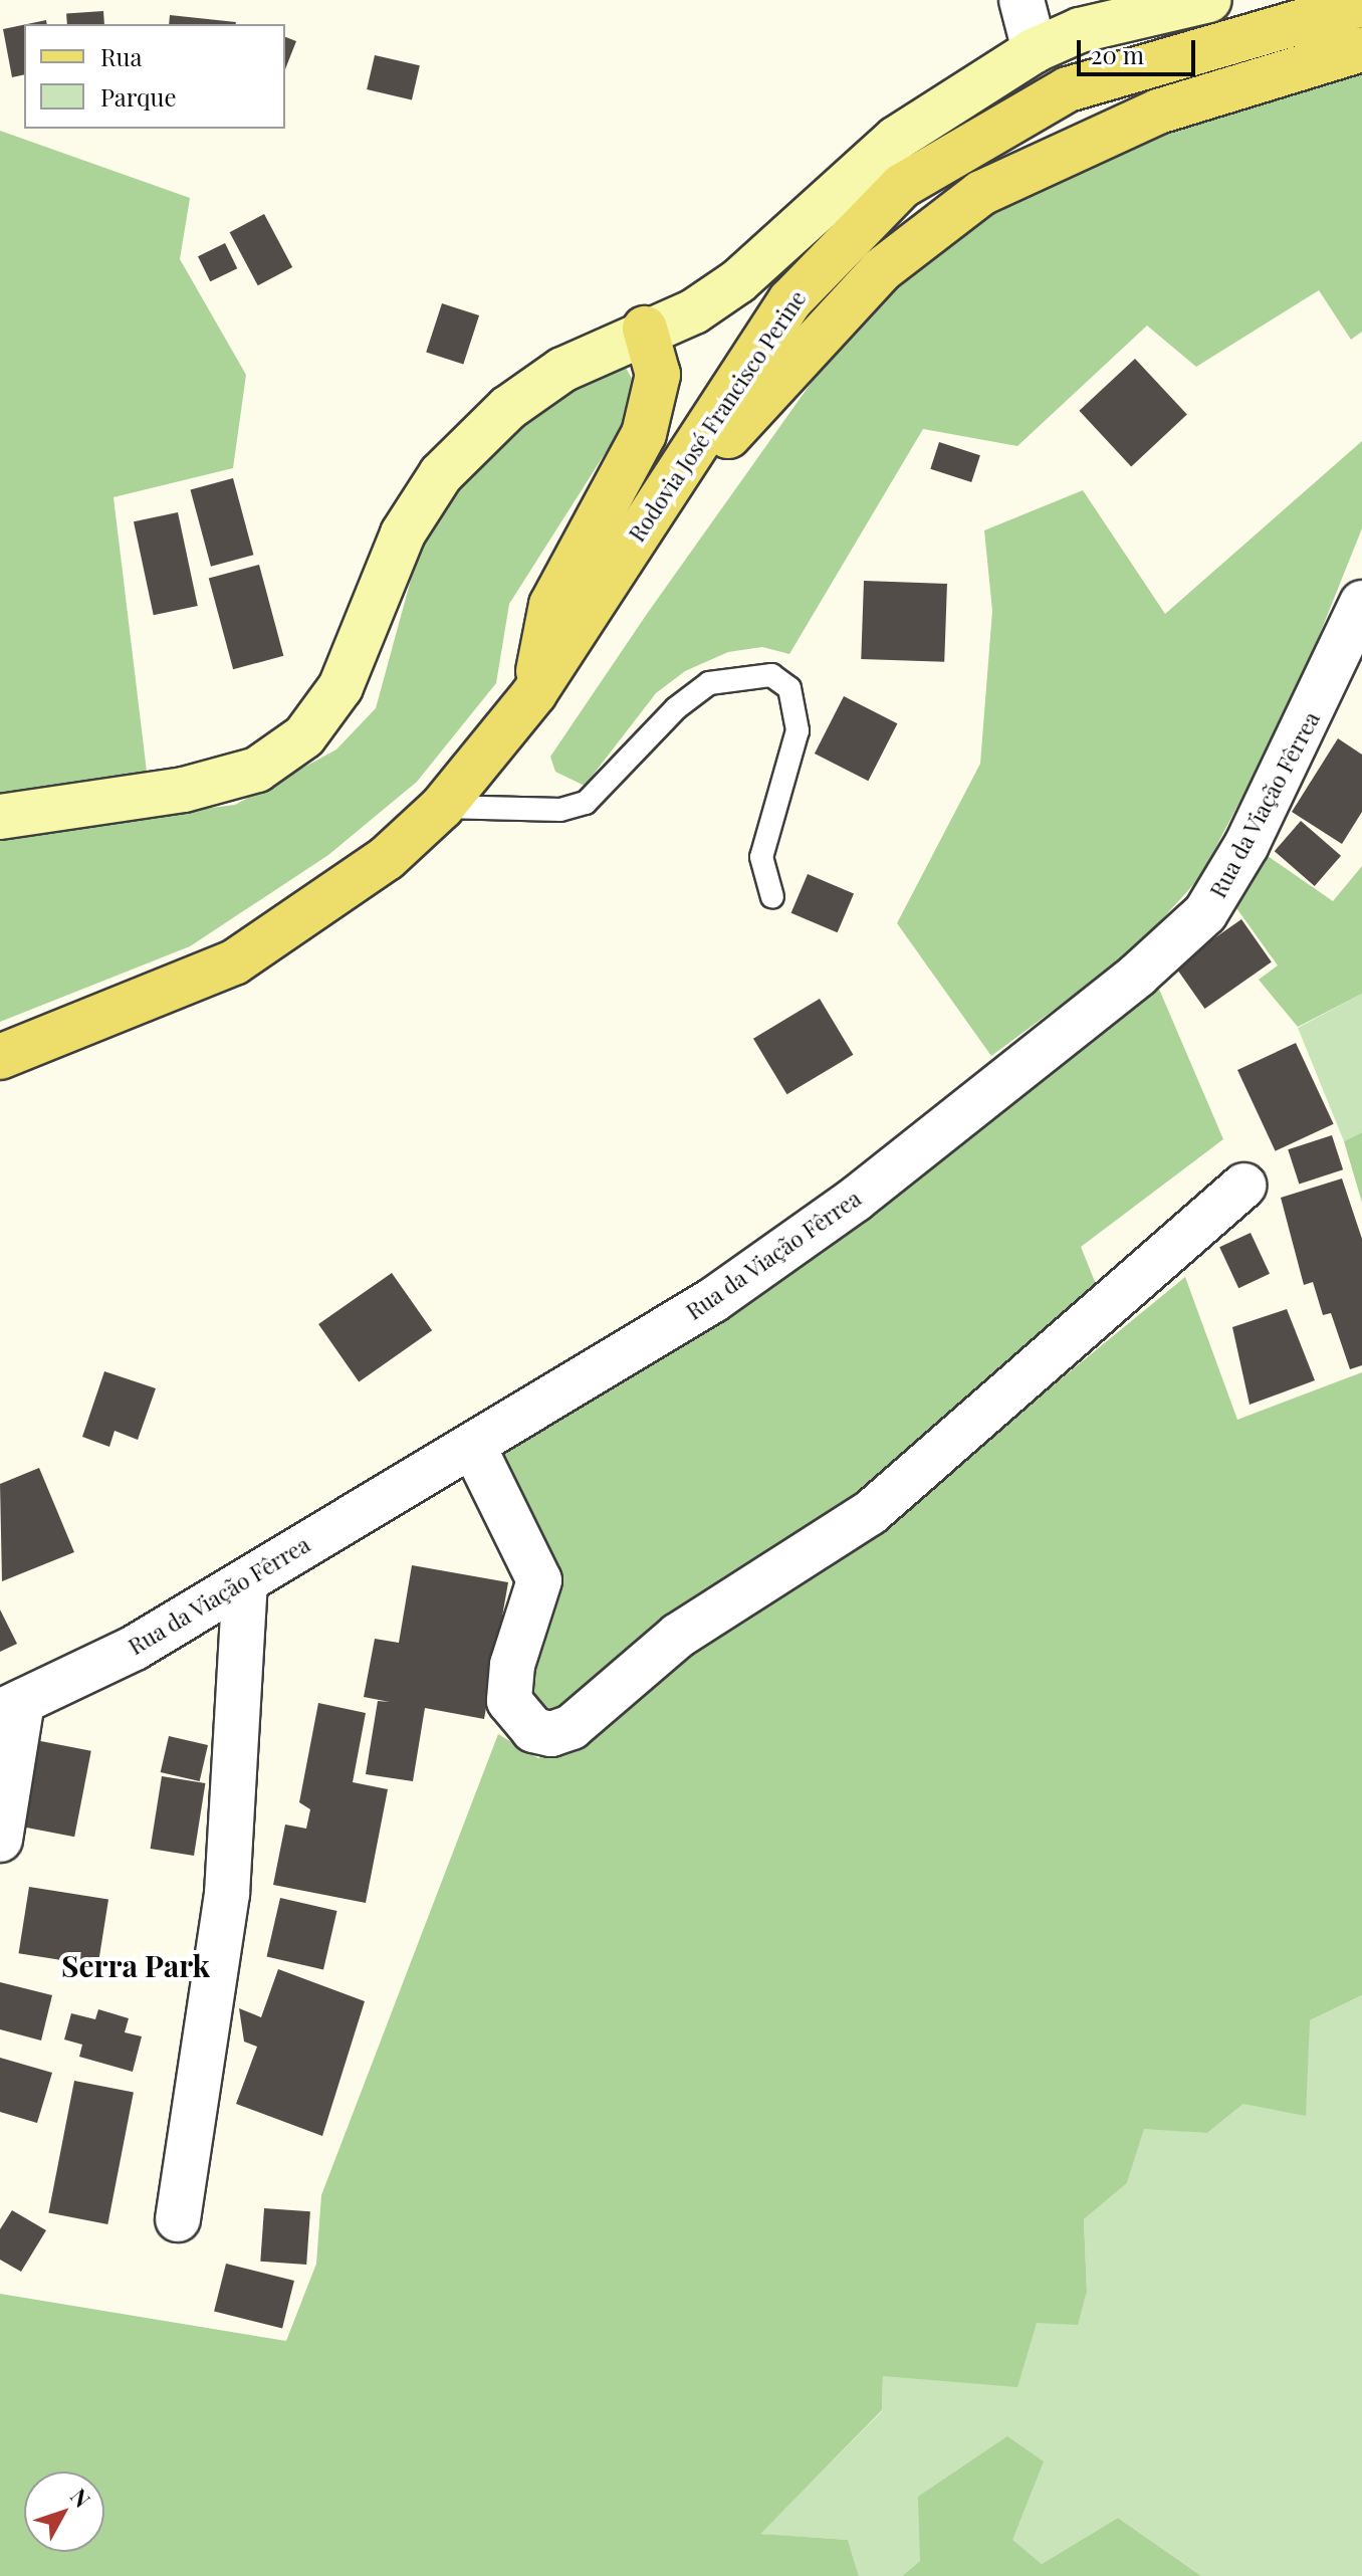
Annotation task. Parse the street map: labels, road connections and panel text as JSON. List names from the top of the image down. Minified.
{"streets":{"main road":["Rodovia José Francisco Perine"],"street":["Rua da Viação Fêrrea"]},"districts":["Serra Park"],"legend":["Rua","Parque"],"scale_bar":"20 m","north":"top right"}
